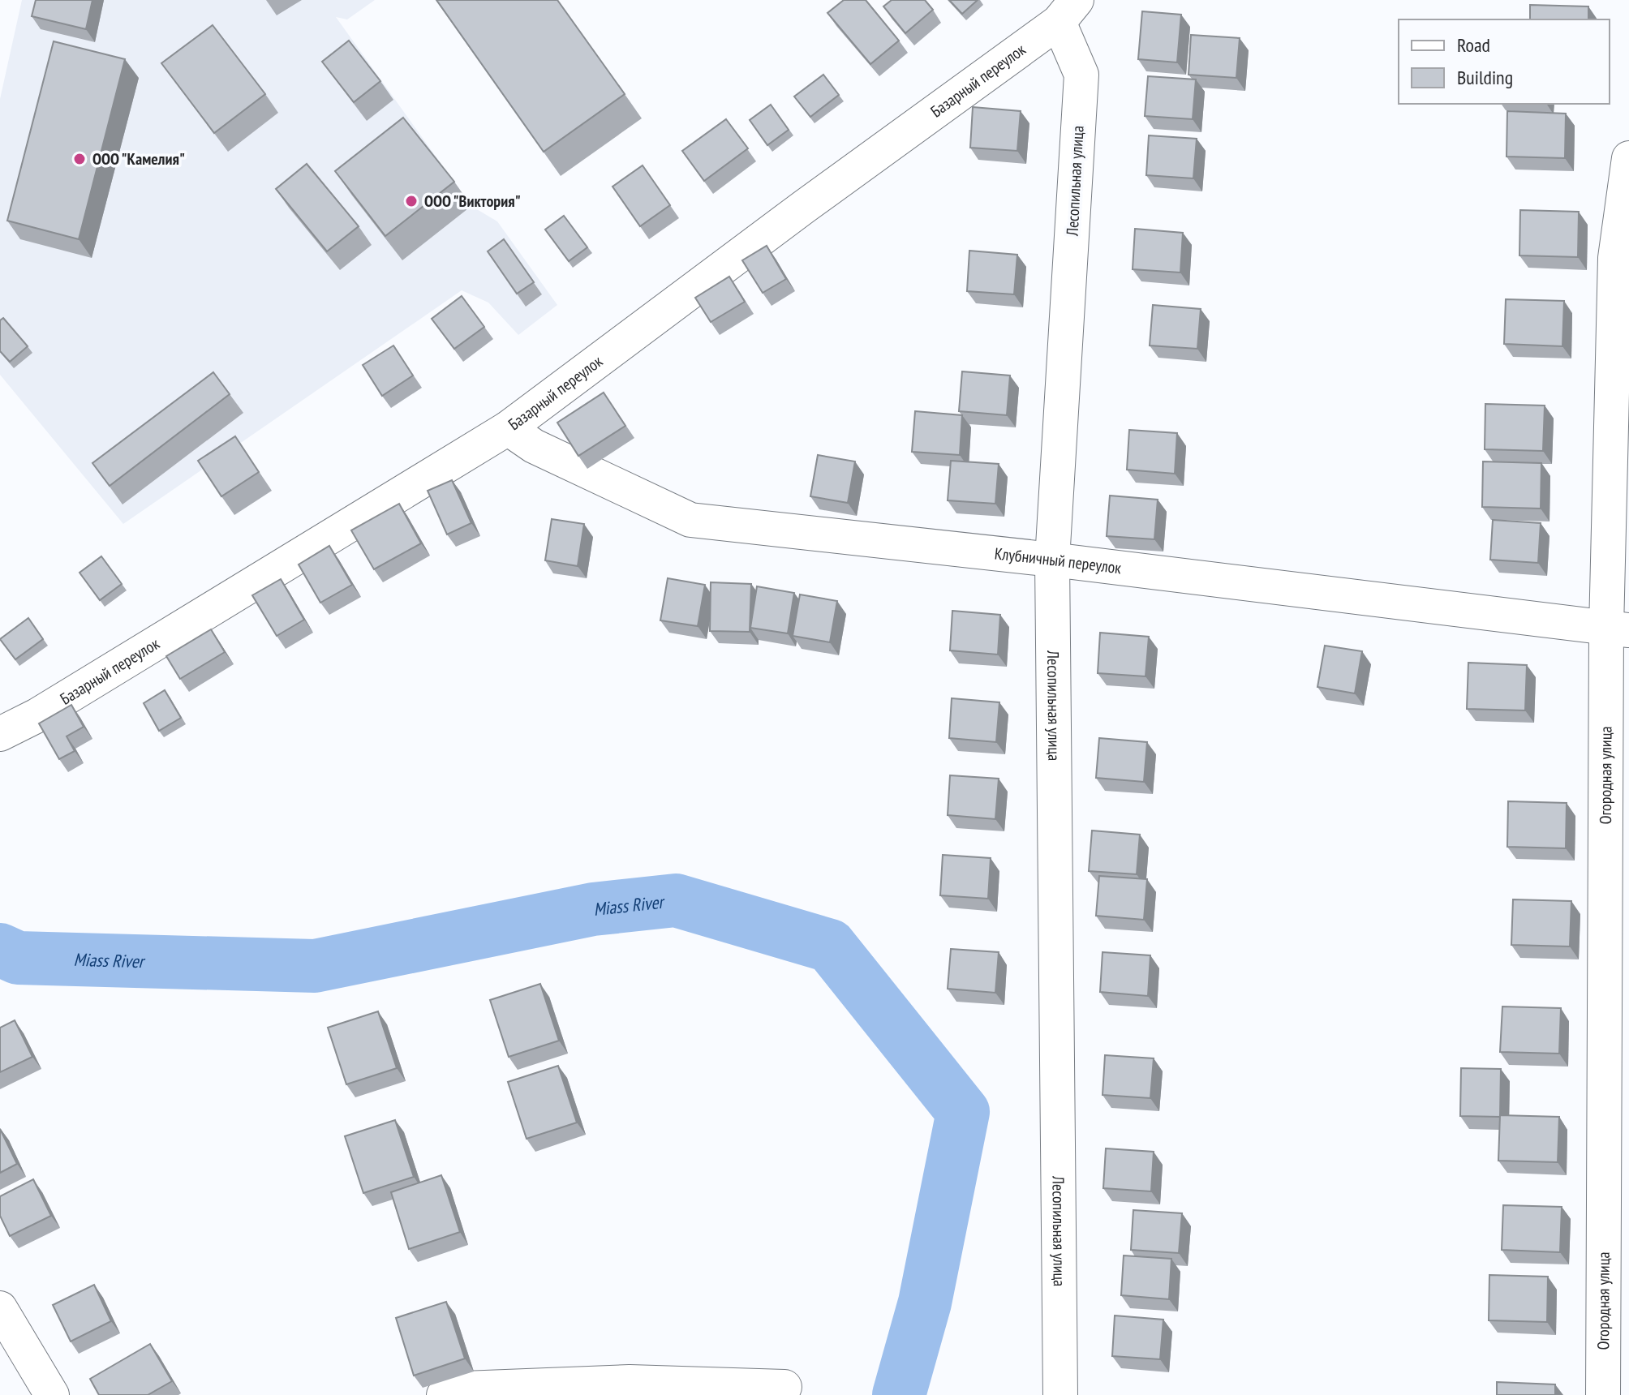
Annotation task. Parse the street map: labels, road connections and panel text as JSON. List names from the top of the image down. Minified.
{"streets":{"street":["Базарный переулок","Лесопильная улица","Клубничный переулок","Огородная улица"]},"crossings":[["Базарный переулок","Лесопильная улица"],["Базарный переулок","Клубничный переулок"],["Лесопильная улица","Клубничный переулок"],["Клубничный переулок","Огородная улица"]],"water":["Miass River"],"places":["ООО \"Камелия\"","ООО \"Виктория\""],"legend":["Road","Building"]}
